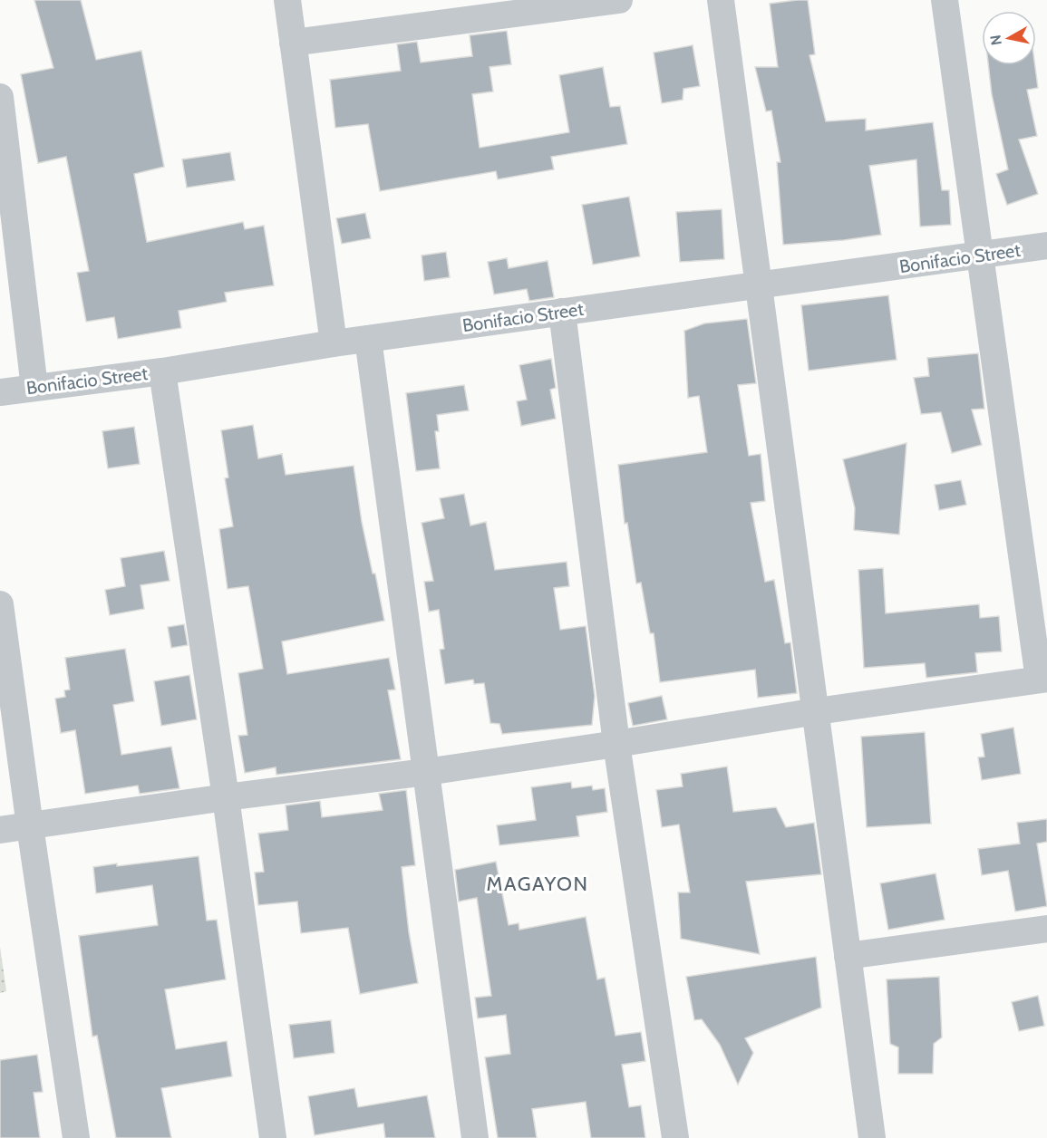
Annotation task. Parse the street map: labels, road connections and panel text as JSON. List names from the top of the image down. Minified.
{"streets":{"street":["Bonifacio Street"]},"districts":["MAGAYON"],"north":"left"}
